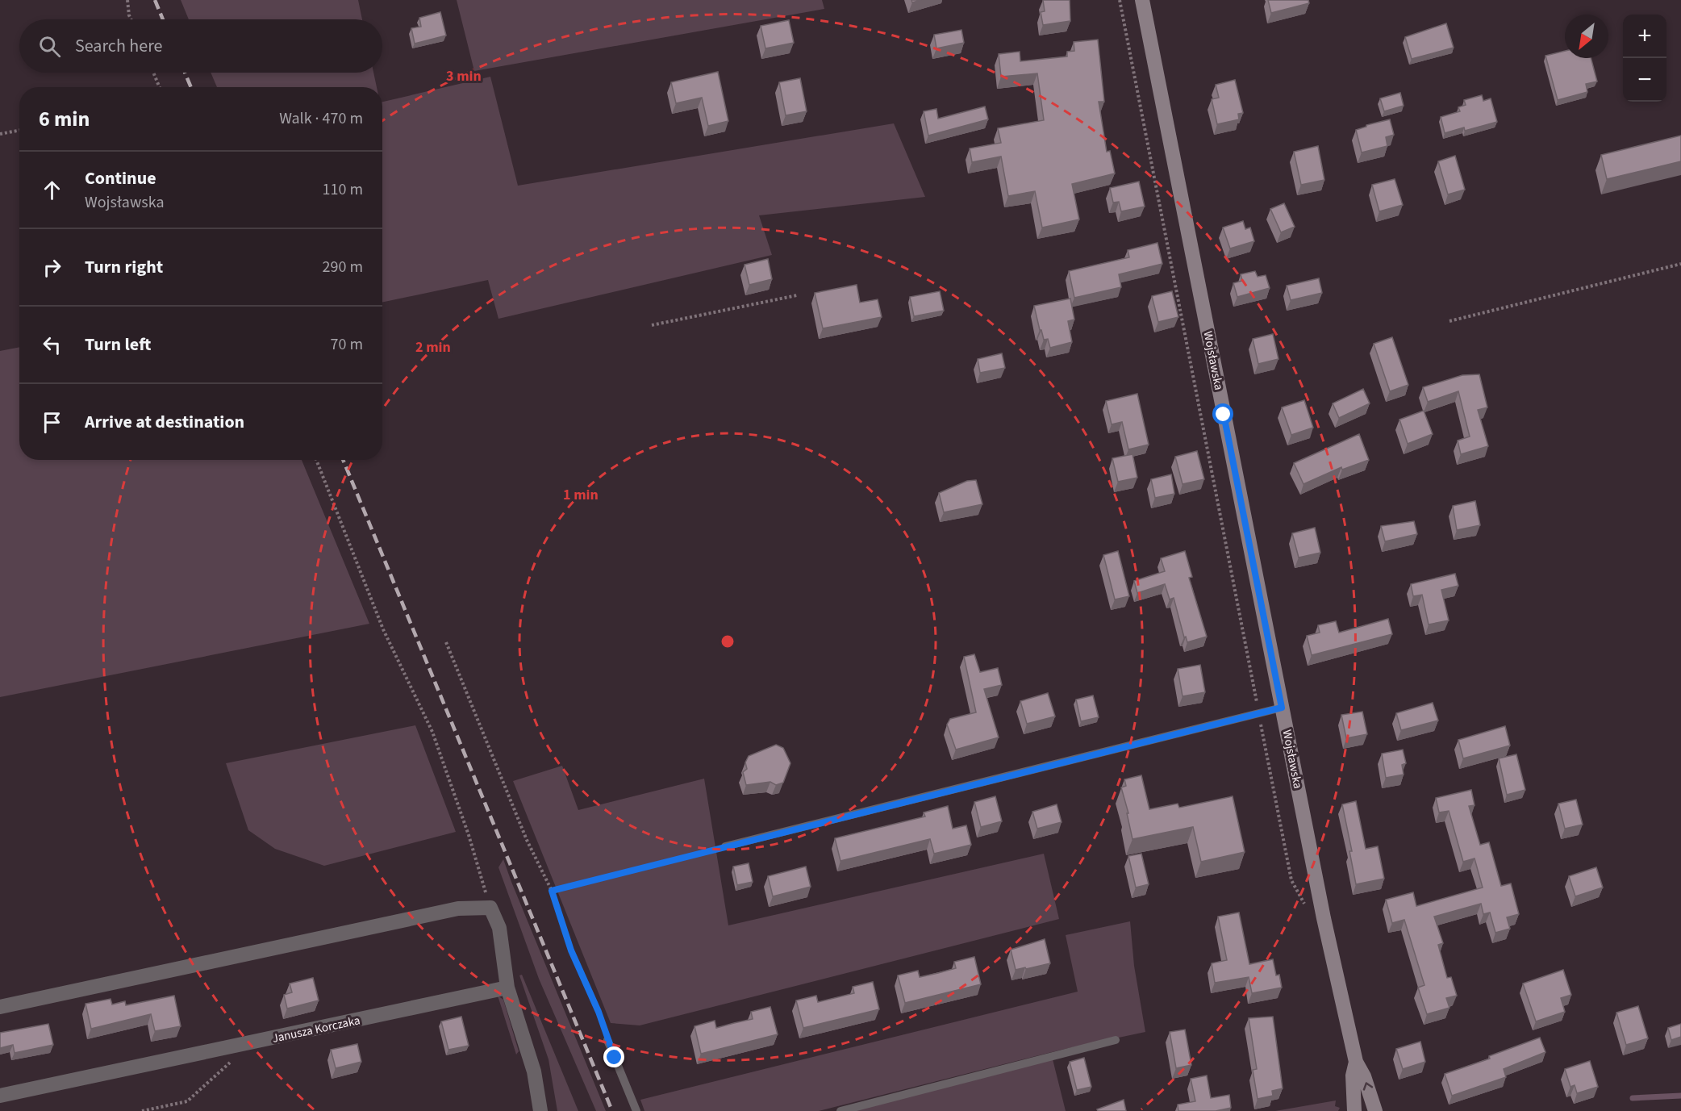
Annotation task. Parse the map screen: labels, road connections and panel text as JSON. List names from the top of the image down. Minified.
{"streets":{"street":["Wojsławska","Janusza Korczaka"]},"north":"bottom left","page":{"map_buttons":["+","−"],"search":"Search here","heading":["6 min","Walk · 470 m"],"list":[["Continue","Wojsławska","110 m"],["Turn right","290 m"],["Turn left","70 m"],"Arrive at destination"]},"rings":["3 min","2 min","1 min"]}
